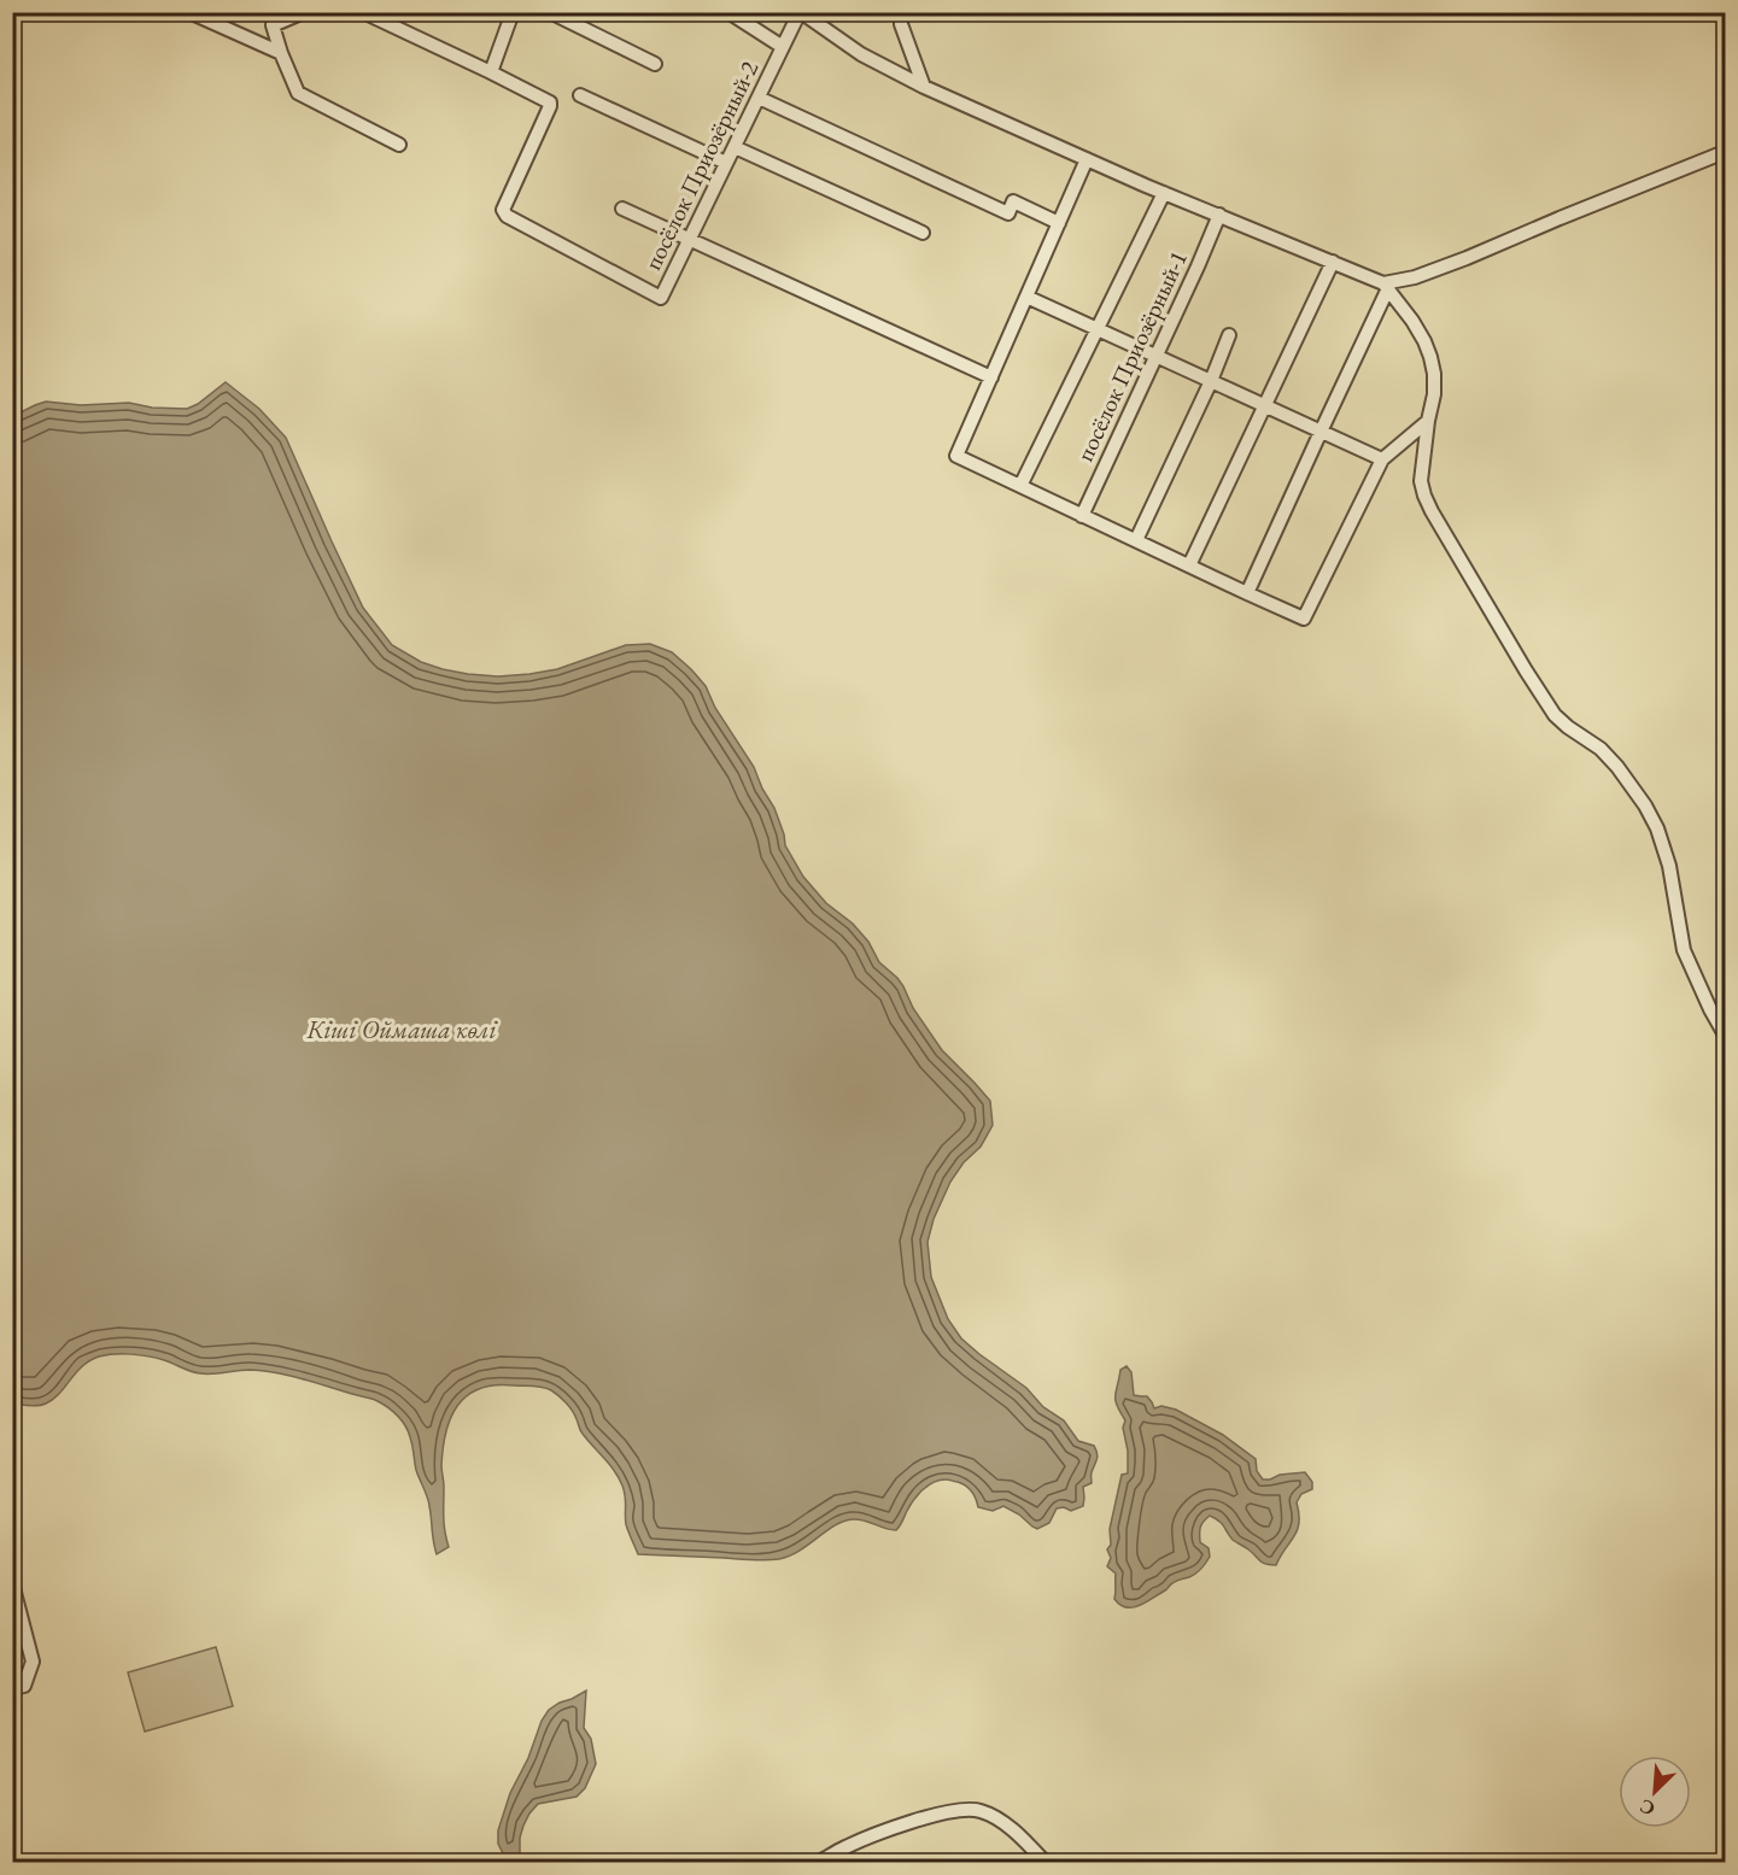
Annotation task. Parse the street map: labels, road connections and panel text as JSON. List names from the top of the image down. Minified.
{"streets":{"street":["посёлок Приозёрный-2","посёлок Приозёрный-1"]},"water":["Кіші Оймаша көлi"],"north":"bottom left"}
